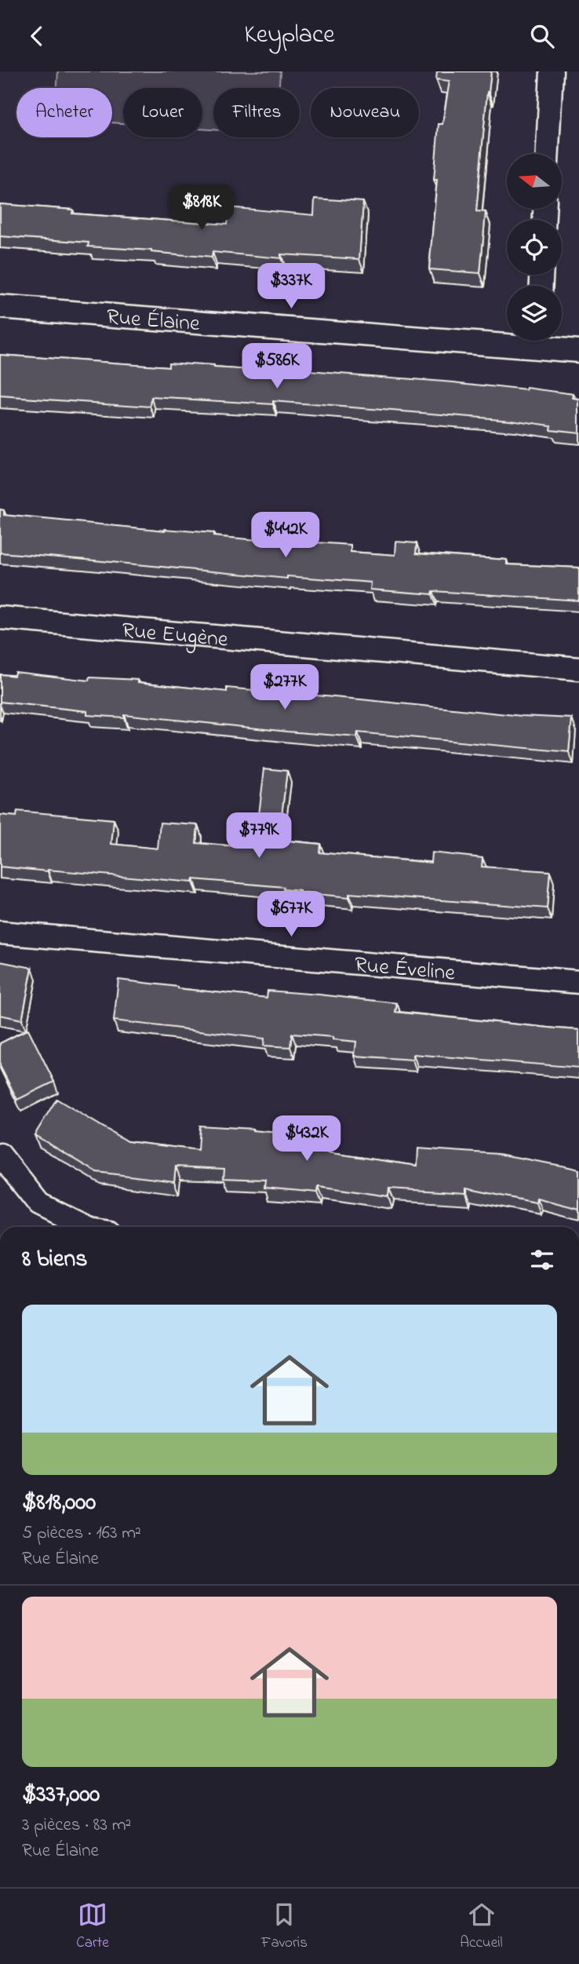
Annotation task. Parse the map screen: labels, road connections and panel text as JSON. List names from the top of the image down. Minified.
{"streets":{"street":["Rue Élaine","Rue Eugène","Rue Éveline"]},"north":"left","page":{"header":"Keyplace","chip":["Acheter","Louer","Filtres","Nouveau"],"price":["$818K","$337K","$586K","$442K","$277K","$779K","$677K","$432K"],"heading":"8 biens","list":[{"name":"$818,000","note":"5 pièces · 163 m² · Rue Élaine"},{"name":"$337,000","note":"3 pièces · 83 m² · Rue Élaine"}],"tabs":["Carte","Favoris","Accueil"]}}
